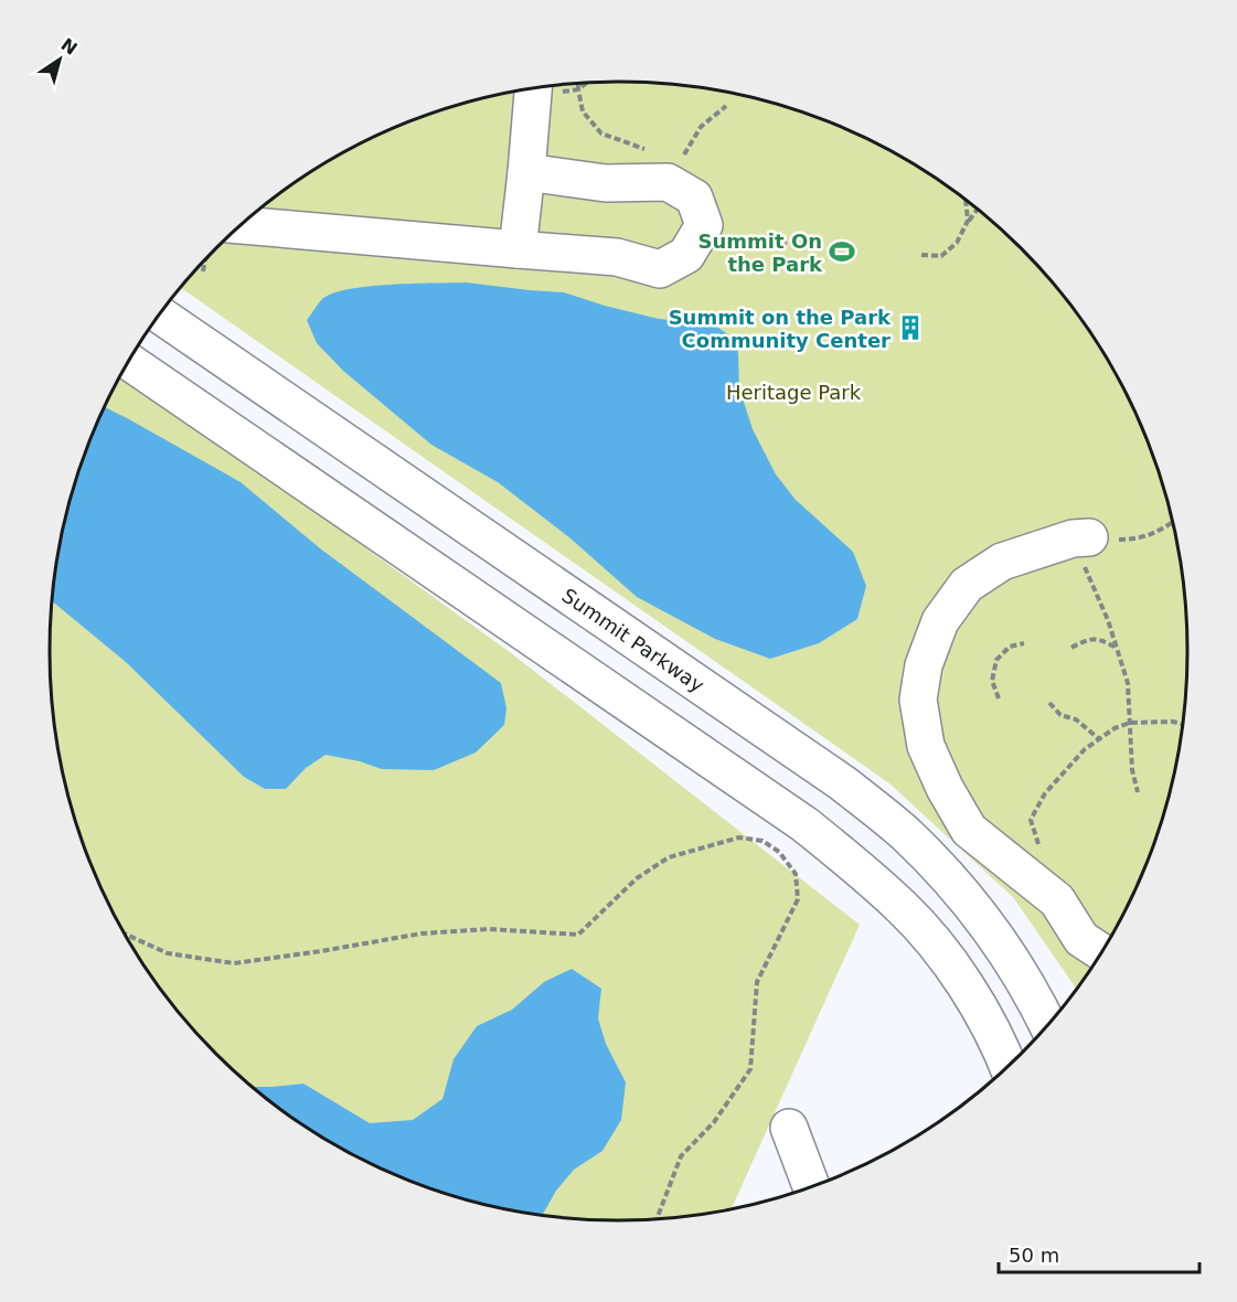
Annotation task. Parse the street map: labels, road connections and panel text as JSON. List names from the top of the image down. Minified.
{"streets":{"street":["Summit Parkway"]},"parks":["Heritage Park"],"places":{"sports":["Summit On the Park"],"building":["Summit on the Park Community Center"]},"scale_bar":"50 m","north":"top right"}
